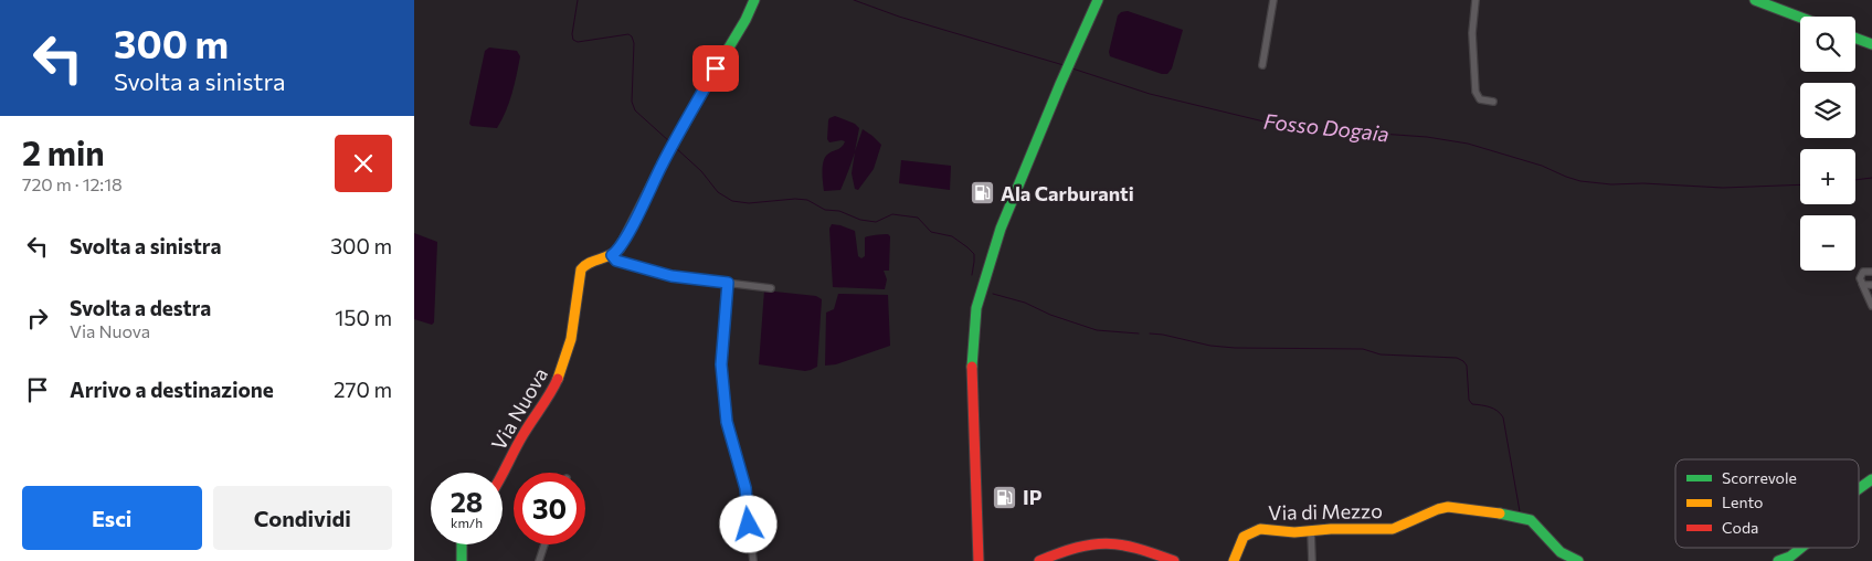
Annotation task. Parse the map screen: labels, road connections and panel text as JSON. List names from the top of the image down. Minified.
{"streets":{"street":["Via Nuova","Via di Mezzo"]},"water":["Fosso Dogaia"],"places":{"fuel station":["Ala Carburanti","IP"]},"legend":["Scorrevole","Lento","Coda"],"page":{"turn":["300 m","Svolta a sinistra"],"map_buttons":["+","−"],"heading":["2 min","720 m · 12:18"],"list":[{"name":"Svolta a sinistra","value":"300 m"},{"name":"Svolta a destra","note":"Via Nuova","value":"150 m"},{"name":"Arrivo a destinazione","value":"270 m"}],"speed":"28 km/h","limit":"30","buttons":["Esci","Condividi"]}}
